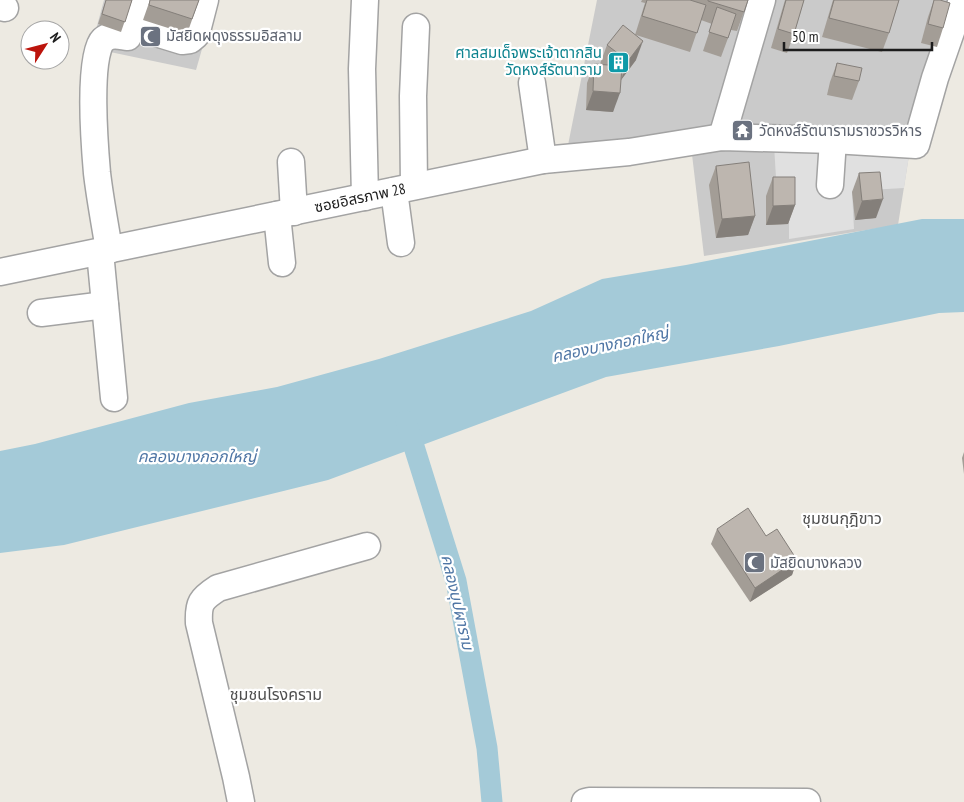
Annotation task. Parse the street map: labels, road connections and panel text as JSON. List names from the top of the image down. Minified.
{"streets":{"street":["ซอยอิสรภาพ 28"]},"districts":["ชุมชนกุฎิขาว","ชุมชนโรงคราม"],"water":["คลองบางกอกใหญ่","คลองบุปผาราม"],"places":{"mosque":["มัสยิดผดุงธรรมอิสลาม","มัสยิดบางหลวง"],"building":["ศาลสมเด็จพระเจ้าตากสิน วัดหงส์รัตนาราม"],"temple":["วัดหงส์รัตนารามราชวรวิหาร"]},"scale_bar":"50 m","north":"top right"}
